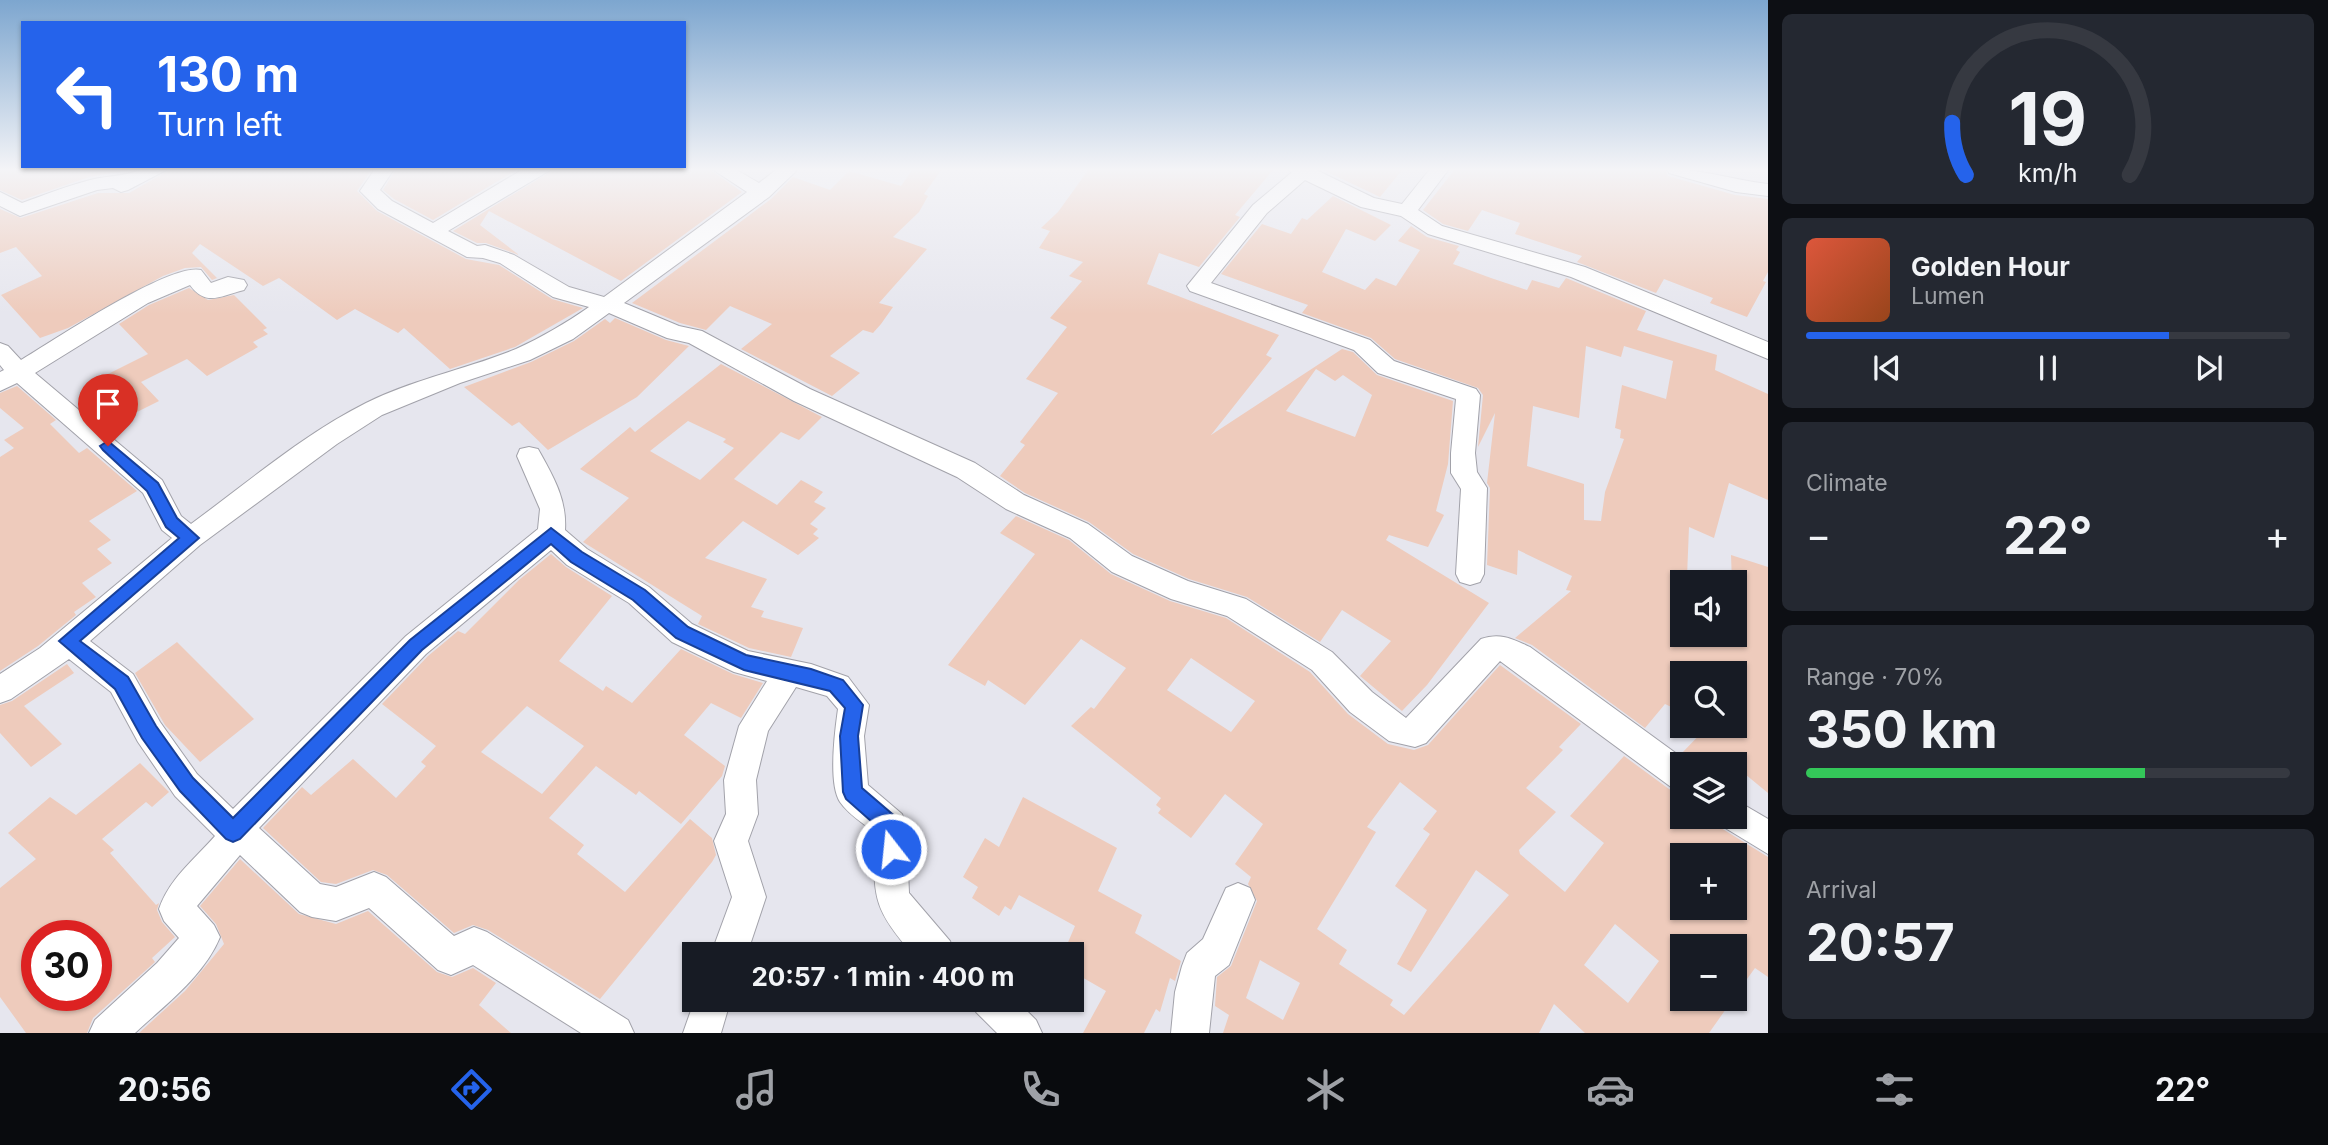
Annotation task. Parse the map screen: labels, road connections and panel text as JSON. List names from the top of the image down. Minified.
{"page":{"turn":["130 m","Turn left"],"song":["Golden Hour","Lumen"],"tile":["Climate",["Range · 70%","350 km"],["Arrival","20:57"]],"heat":["−","22°","+"],"map_buttons":["+","−"],"limit":"30","trip":"20:57 · 1 min · 400 m","tabs":["20:56","22°"],"gauge":["19","km/h"]}}
